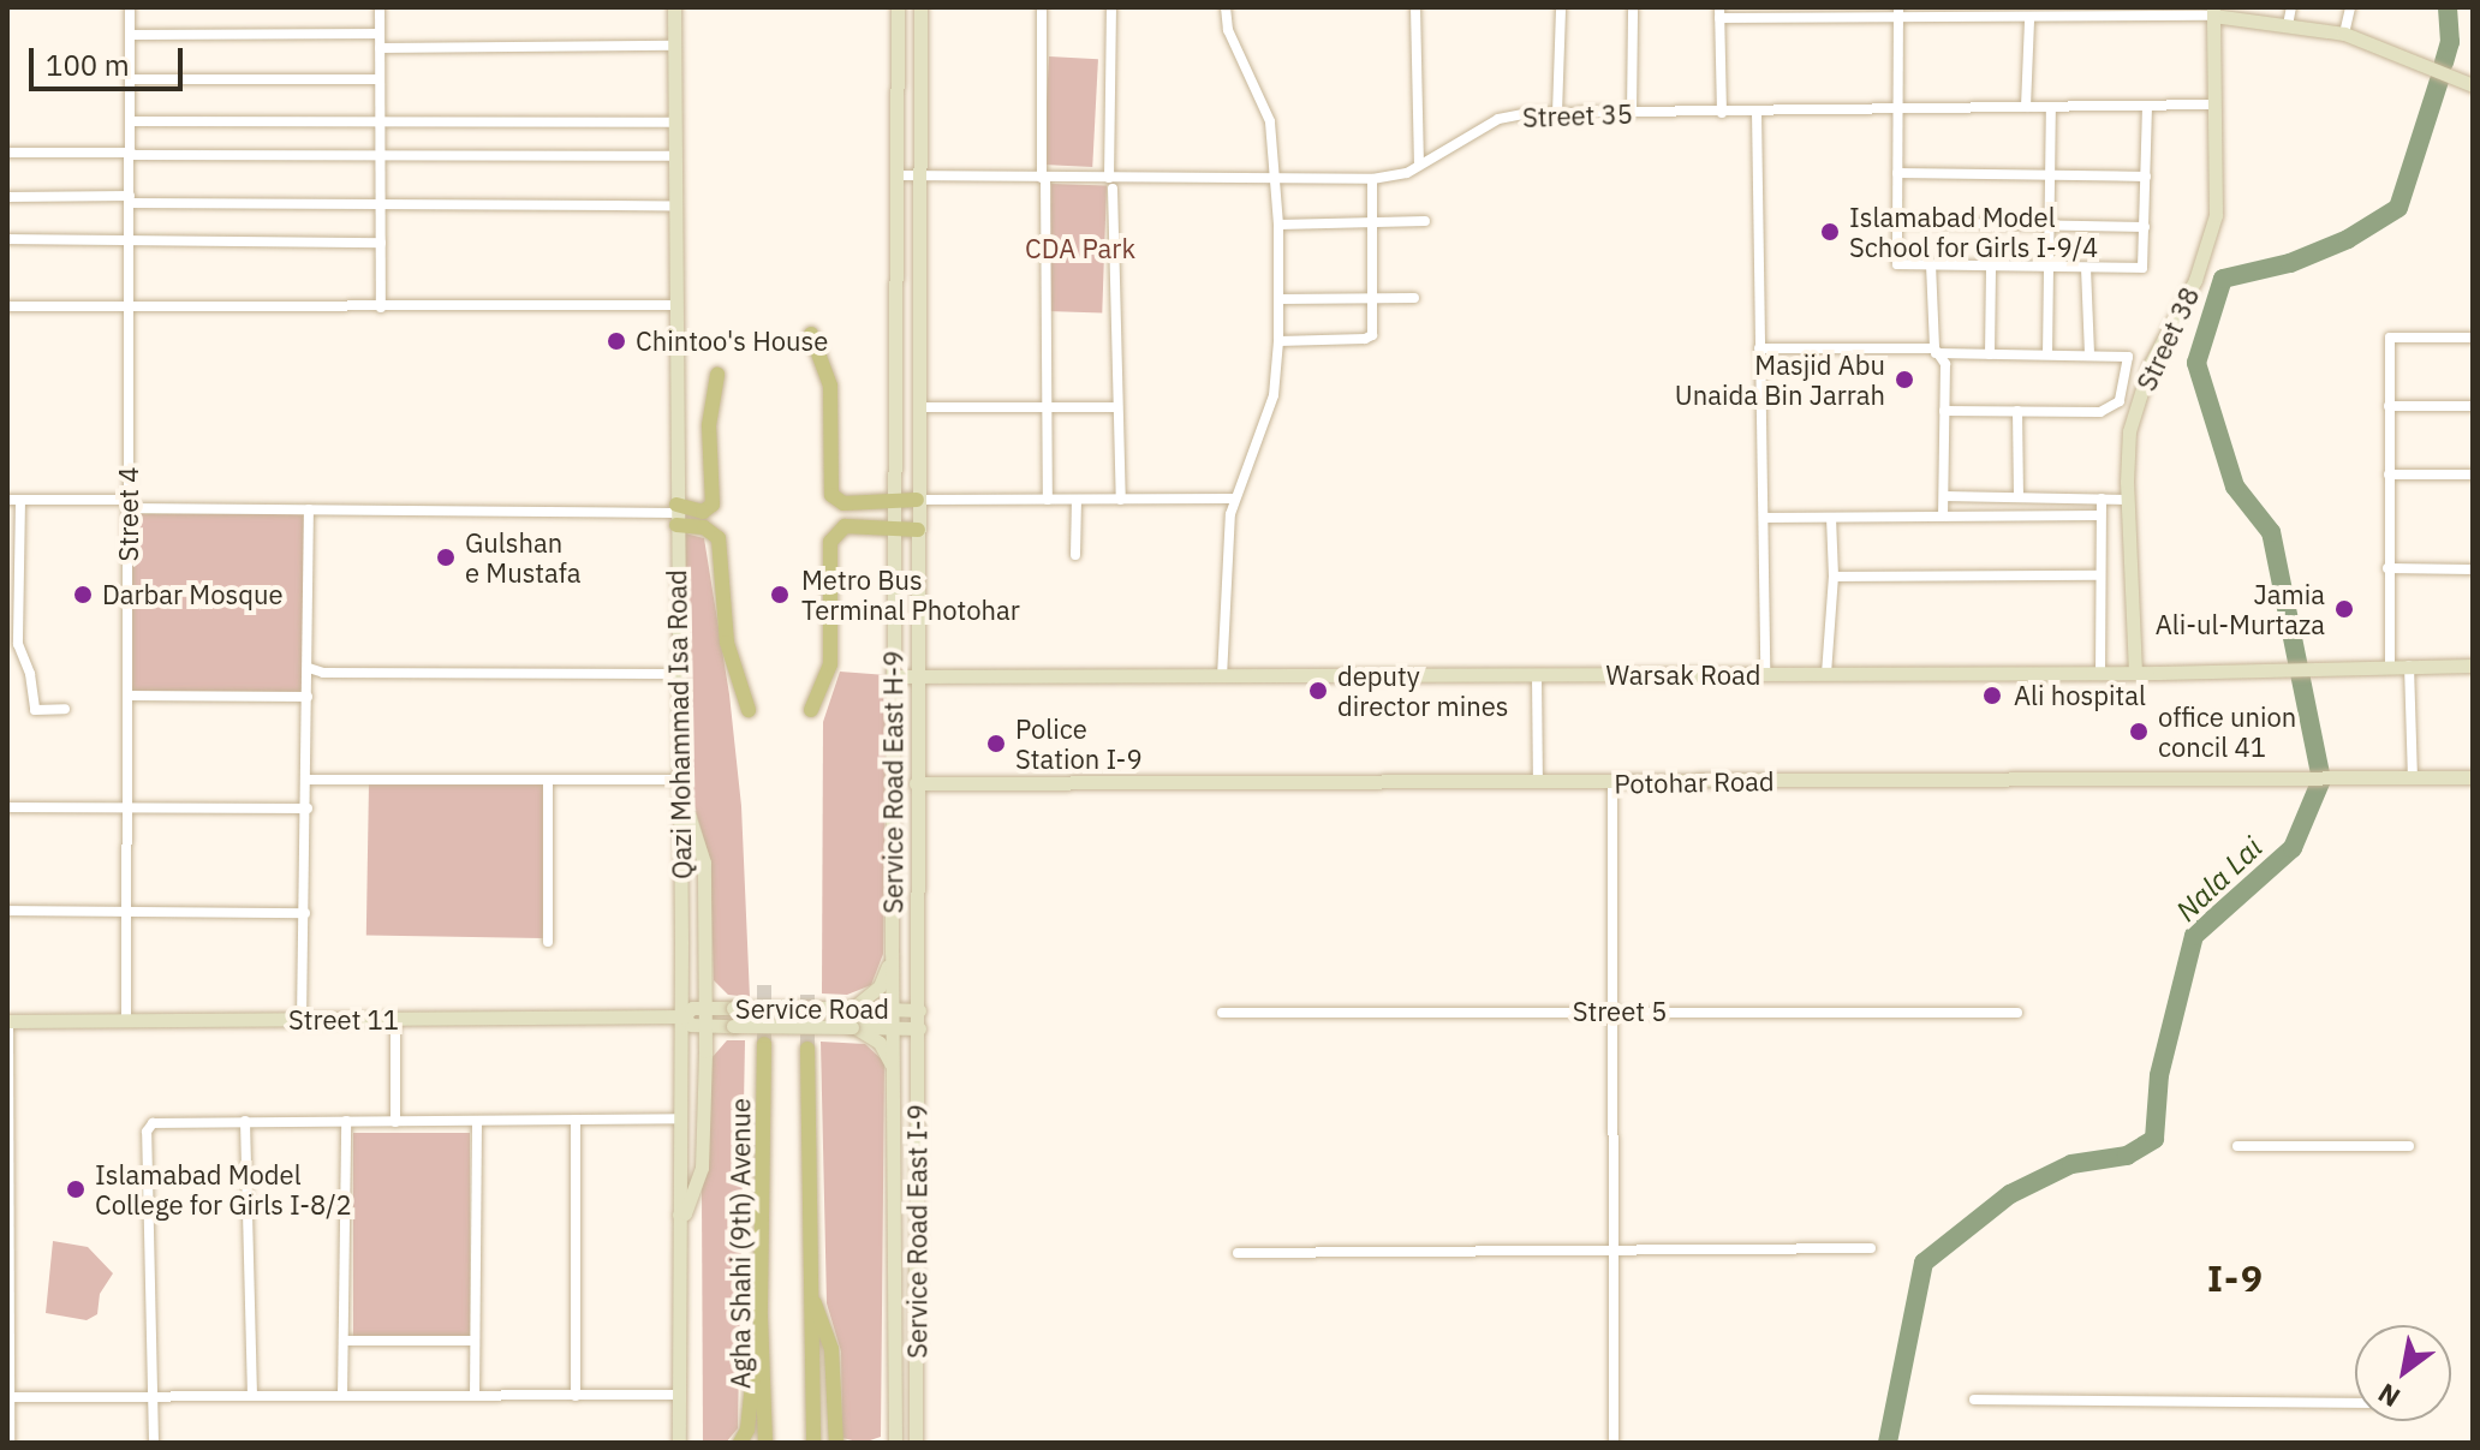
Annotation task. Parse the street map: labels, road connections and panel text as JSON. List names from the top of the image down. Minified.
{"streets":{"main road":["Agha Shahi (9th) Avenue"],"street":["Street 35","Street 38","Street 4","Warsak Road","Qazi Mohammad Isa Road","Service Road East H-9","Potohar Road","Service Road","Street 5","Street 11","Service Road East I-9"]},"crossings":[["Street 35","Street 38"],["Street 35","Service Road East H-9"],["Street 38","Warsak Road"],["Street 4","Street 11"],["Warsak Road","Service Road East H-9"],["Qazi Mohammad Isa Road","Service Road"],["Qazi Mohammad Isa Road","Street 11"],["Service Road East H-9","Potohar Road"],["Service Road East H-9","Service Road"],["Service Road East H-9","Service Road East I-9"],["Service Road","Street 11"],["Service Road","Service Road East I-9"]],"districts":["I-9"],"water":["Nala Lai"],"parks":["CDA Park"],"places":["Islamabad Model School for Girls I-9/4","Chintoo's House","Masjid Abu Unaida Bin Jarrah","Gulshan e Mustafa","Darbar Mosque","Metro Bus Terminal Photohar","Jamia Ali-ul-Murtaza","deputy director mines","Ali hospital","office union concil 41","Police Station I-9","Islamabad Model College for Girls I-8/2"],"scale_bar":"100 m","north":"bottom left"}
